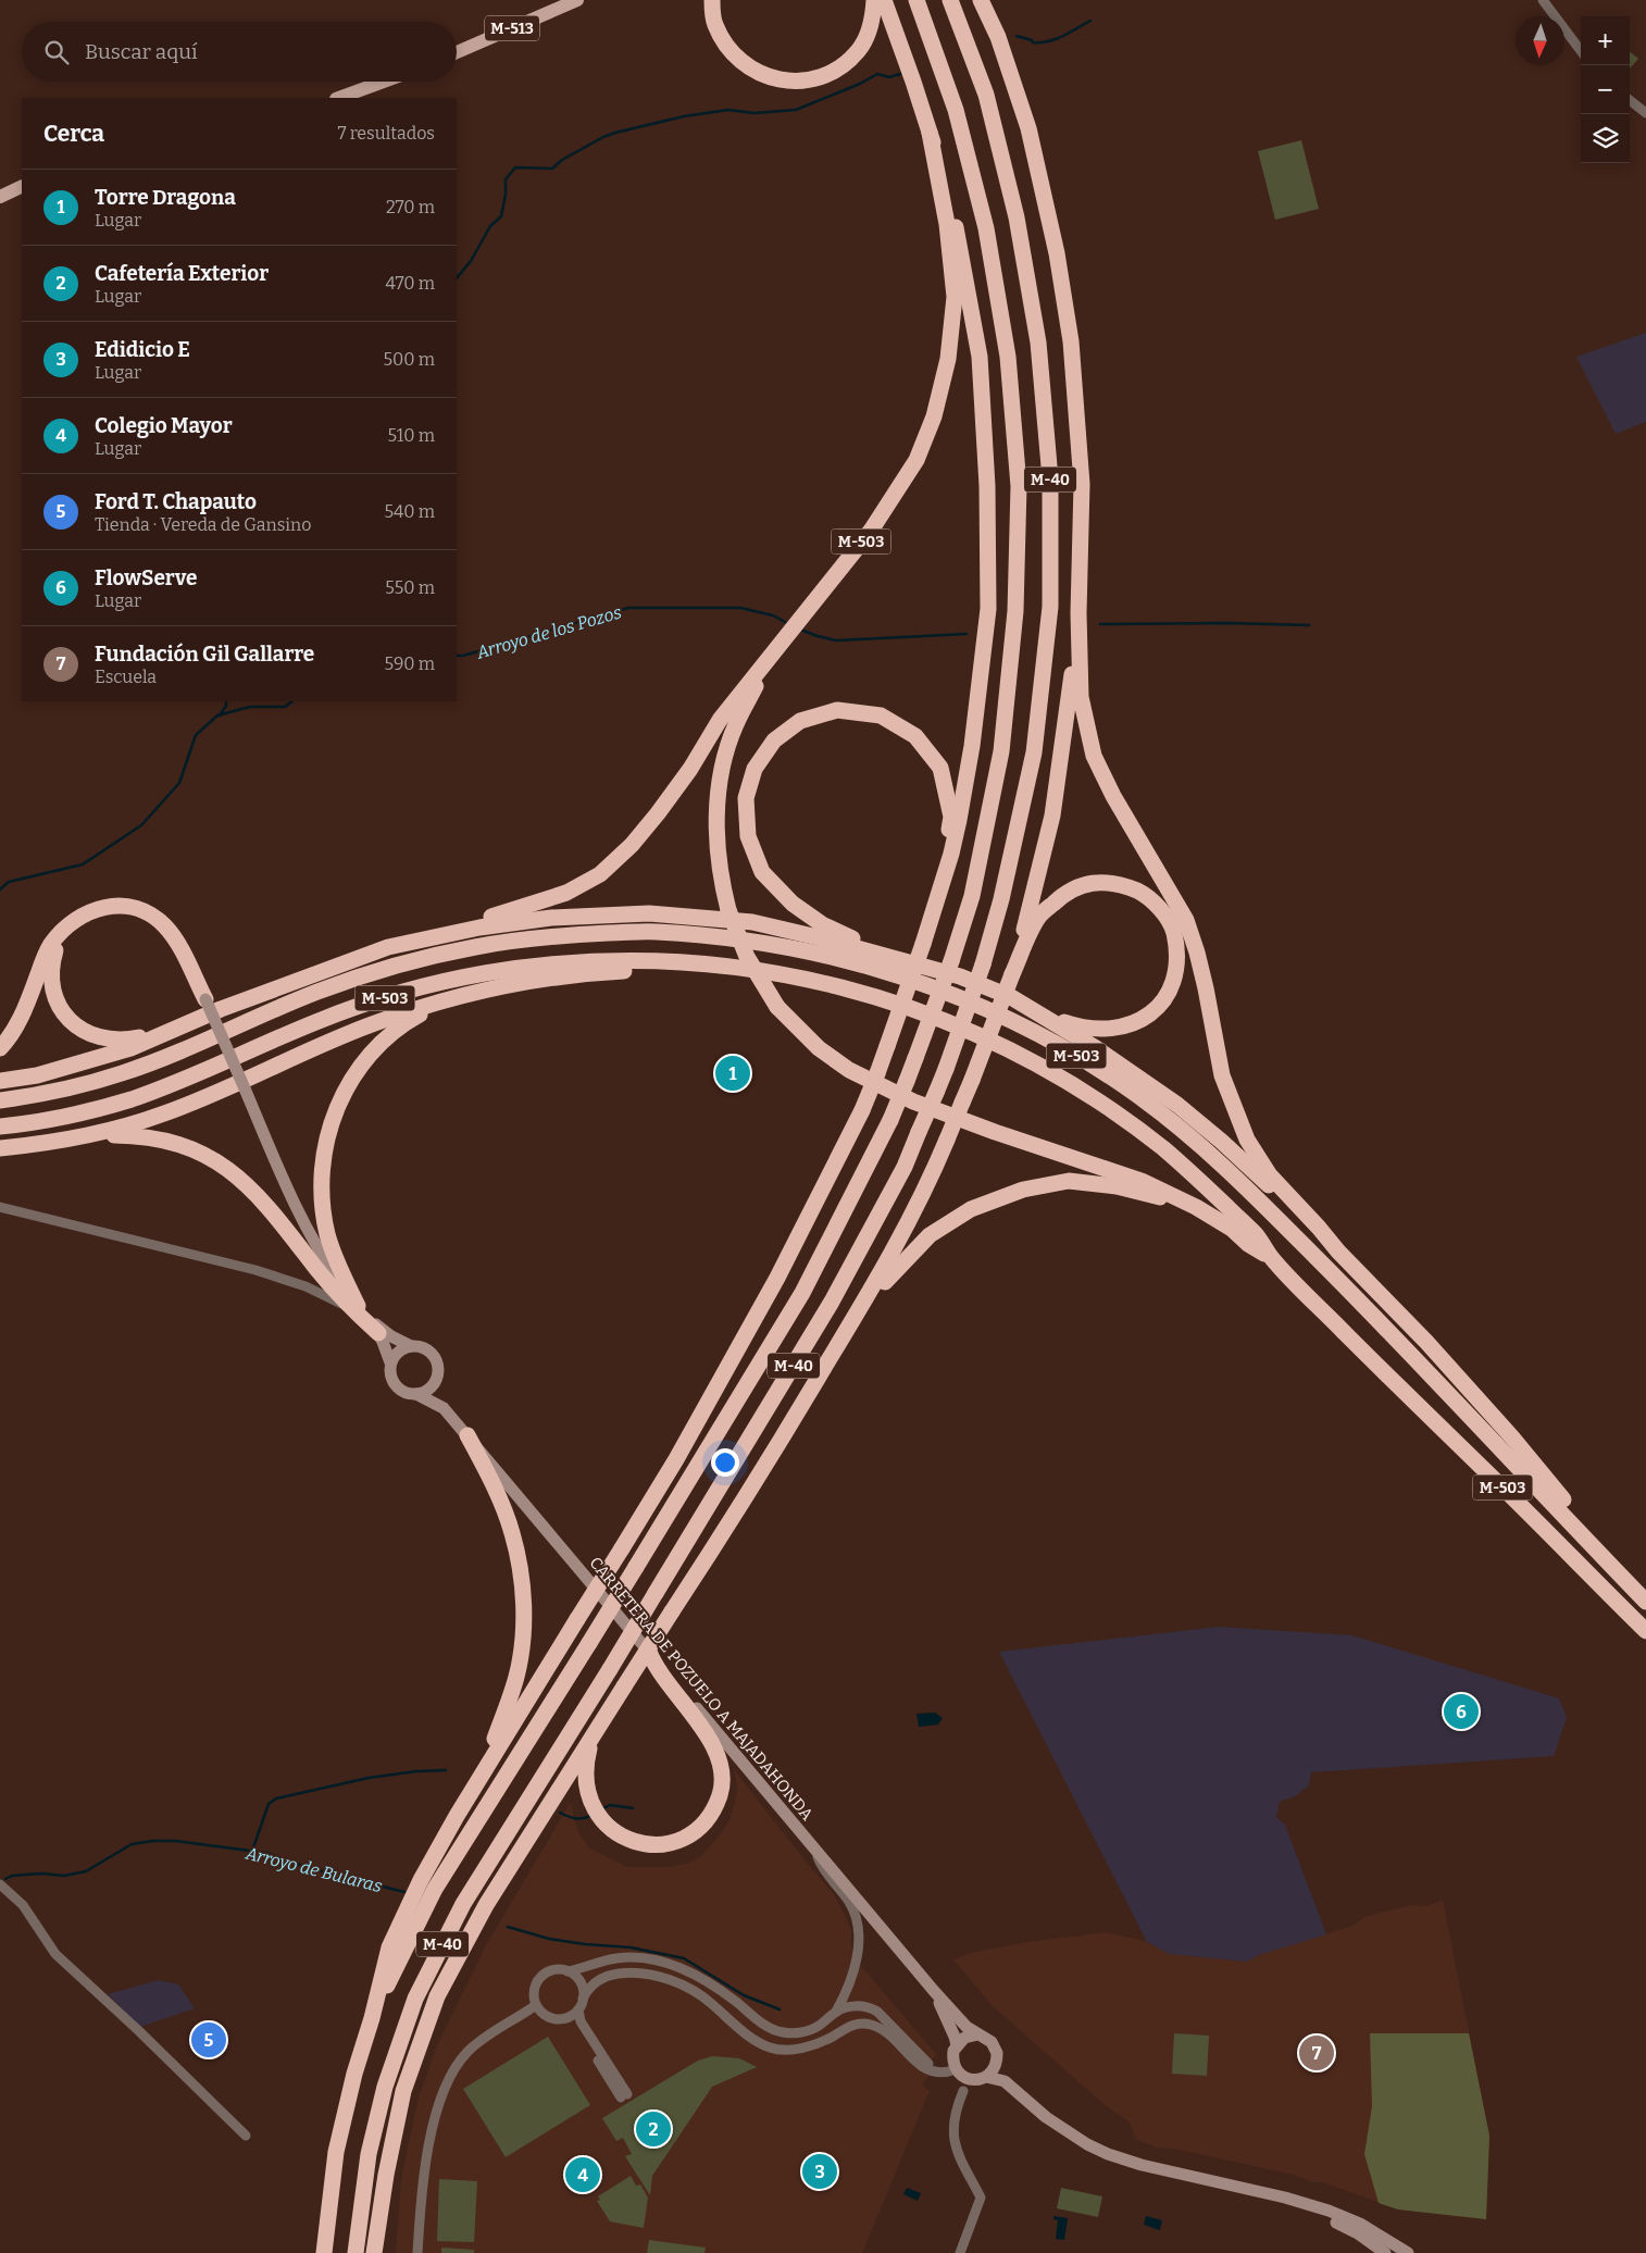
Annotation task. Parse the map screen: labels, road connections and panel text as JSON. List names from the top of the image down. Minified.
{"streets":{"highway":["M-40","M-503"],"main road":["M-513"],"street":["CARRETERA DE POZUELO A MAJADAHONDA"]},"water":["Arroyo de los Pozos","Arroyo de Bularas"],"north":"bottom","page":{"map_buttons":["+","−"],"search":"Buscar aquí","heading":["Cerca","7 resultados"],"list":[{"mark":"1","name":"Torre Dragona","note":"Lugar","value":"270 m"},{"mark":"2","name":"Cafetería Exterior","note":"Lugar","value":"470 m"},{"mark":"3","name":"Edidicio E","note":"Lugar","value":"500 m"},{"mark":"4","name":"Colegio Mayor","note":"Lugar","value":"510 m"},{"mark":"5","name":"Ford T. Chapauto","note":"Tienda · Vereda de Gansino","value":"540 m"},{"mark":"6","name":"FlowServe","note":"Lugar","value":"550 m"},{"mark":"7","name":"Fundación Gil Gallarre","note":"Escuela","value":"590 m"}],"pins":["1","6","5","7","2","3","4"]}}
